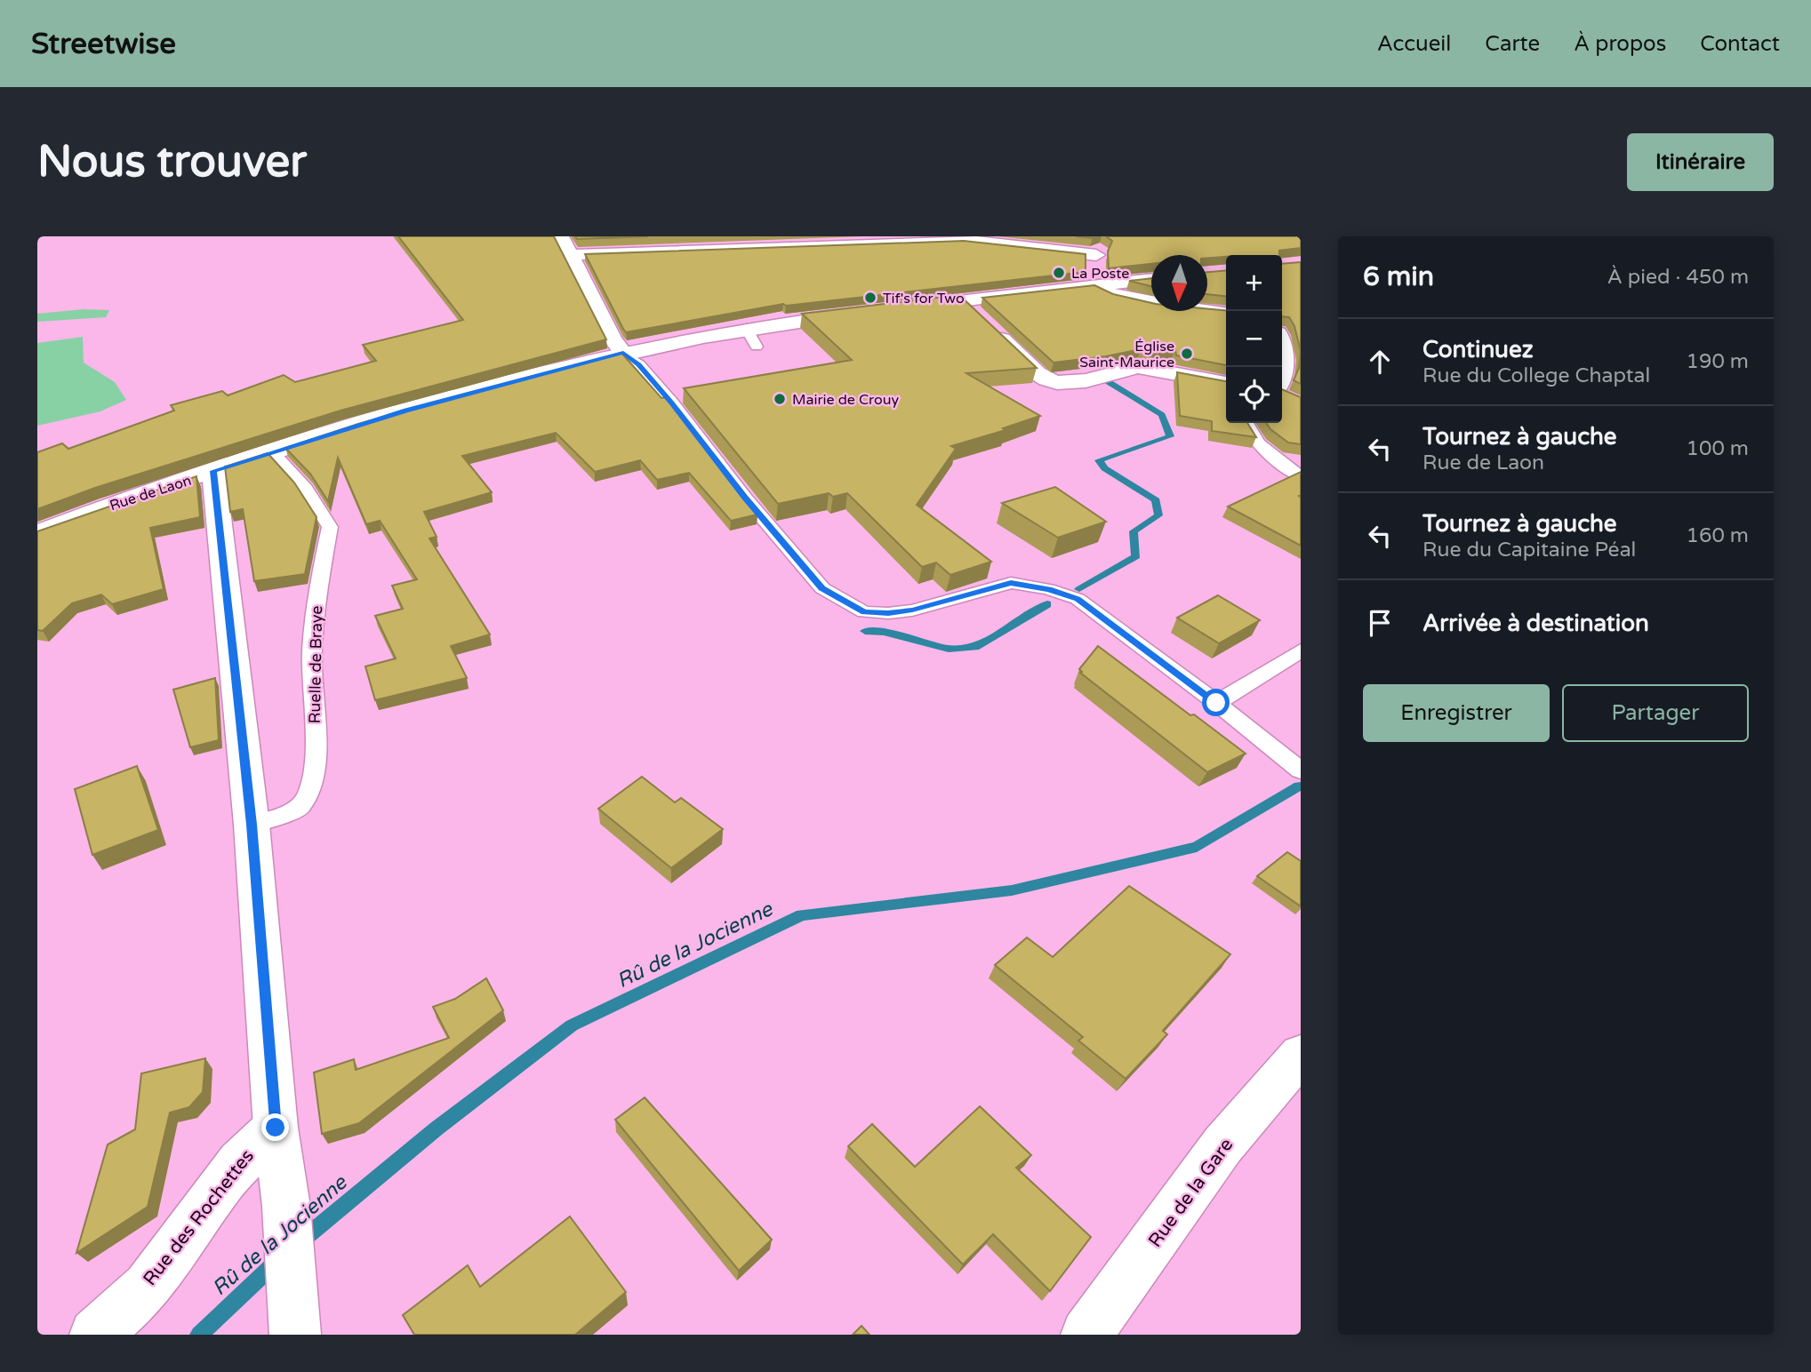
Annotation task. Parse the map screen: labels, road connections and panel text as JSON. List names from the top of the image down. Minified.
{"streets":{"street":["Rue de Laon","Rue de la Gare","Rue des Rochettes"],"lane":["Ruelle de Braye"]},"crossings":[["Rue de Laon","Ruelle de Braye"]],"water":["Rû de la Jocienne"],"places":["La Poste","Tif's for Two","Église Saint-Maurice","Mairie de Crouy"],"north":"bottom","page":{"header":"Streetwise","nav":["Accueil","Carte","À propos","Contact"],"buttons":["Itinéraire",["Enregistrer","Partager"]],"title":"Nous trouver","heading":["6 min","À pied · 450 m"],"map_buttons":["+","−"],"list":[["Continuez","Rue du College Chaptal","190 m"],["Tournez à gauche","Rue de Laon","100 m"],["Tournez à gauche","Rue du Capitaine Péal","160 m"],"Arrivée à destination"]}}
